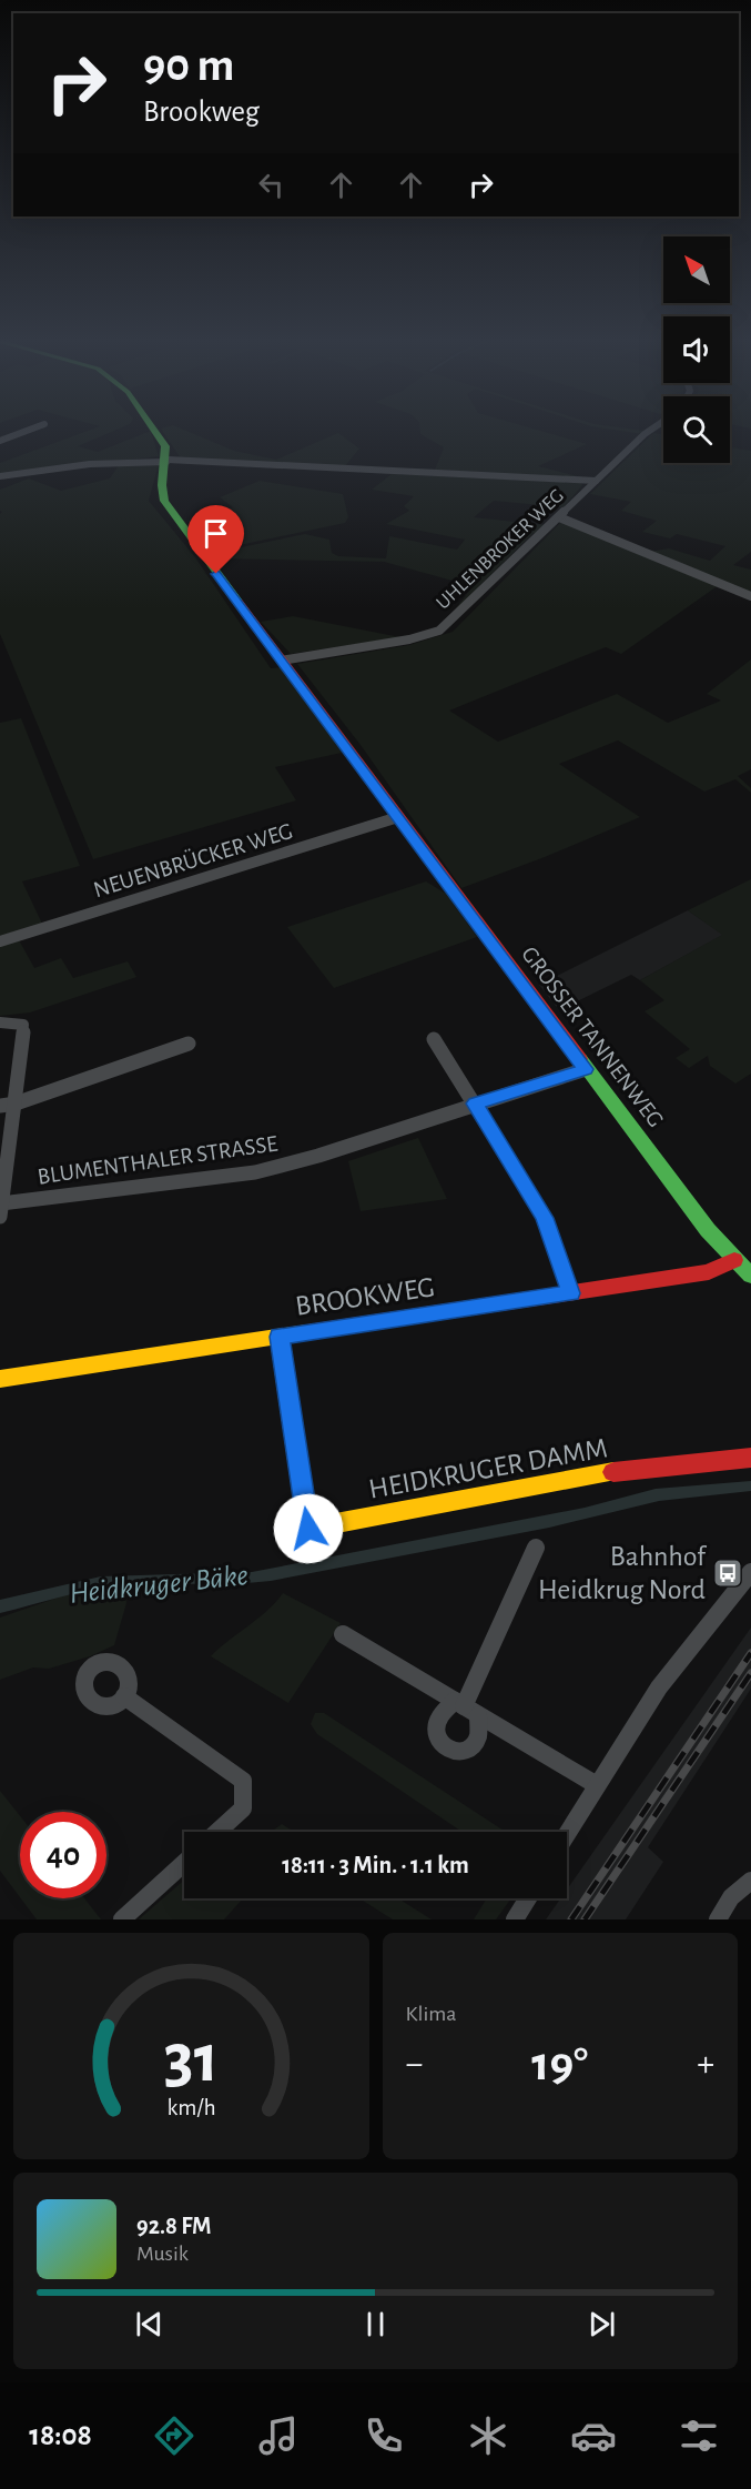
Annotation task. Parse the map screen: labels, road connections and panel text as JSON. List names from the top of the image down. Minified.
{"streets":{"street":["UHLENBROKER WEG","NEUENBRÜCKER WEG","GROSSER TANNENWEG","BLUMENTHALER STRASSE","BROOKWEG","HEIDKRUGER DAMM"]},"crossings":[["UHLENBROKER WEG","GROSSER TANNENWEG"],["NEUENBRÜCKER WEG","GROSSER TANNENWEG"],["GROSSER TANNENWEG","BLUMENTHALER STRASSE"],["GROSSER TANNENWEG","BROOKWEG"],["BROOKWEG","HEIDKRUGER DAMM"]],"water":["Heidkruger Bäke"],"places":{"bus stop":["Bahnhof Heidkrug Nord"]},"north":"top left","page":{"turn":["90 m","Brookweg"],"limit":"40","trip":"18:11 · 3 Min. · 1.1 km","tile":"Klima","heat":["−","19°","+"],"song":["92.8 FM","Musik"],"tabs":"18:08","gauge":["31","km/h"]}}
